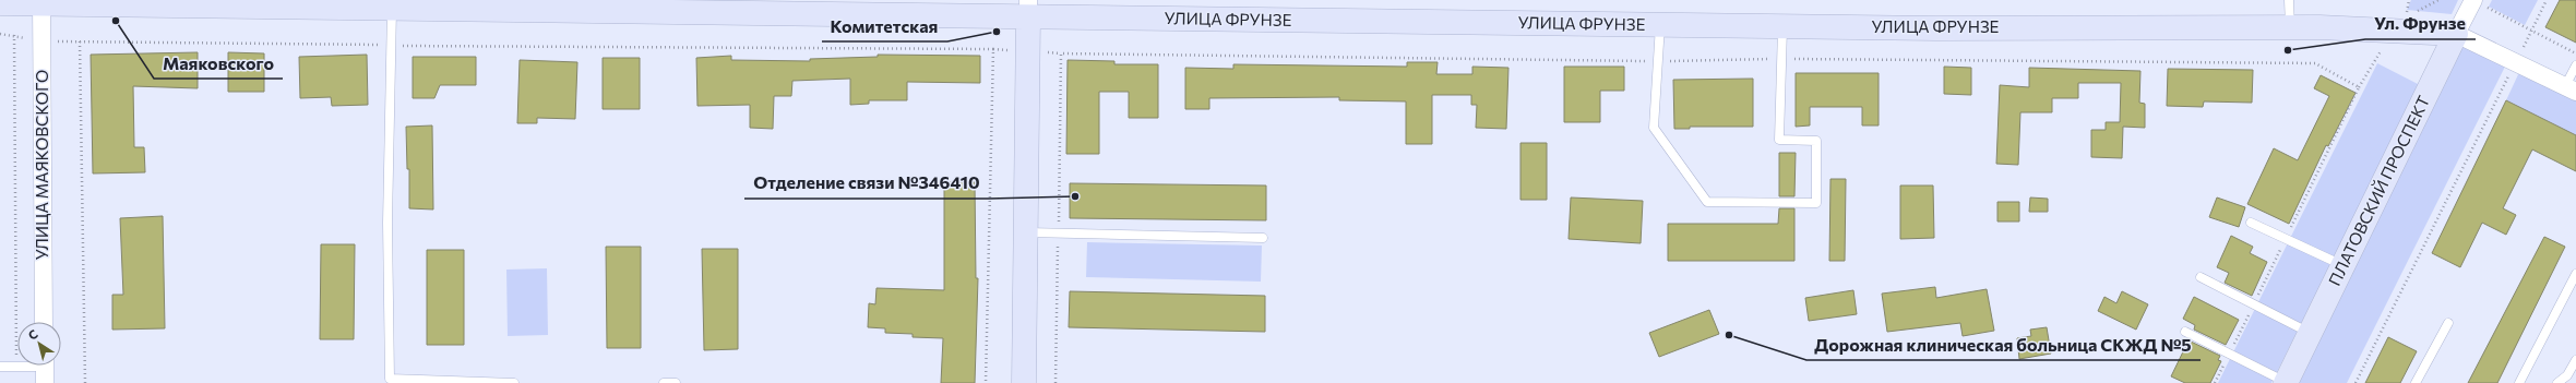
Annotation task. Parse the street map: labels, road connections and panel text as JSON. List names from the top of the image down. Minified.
{"streets":{"street":["УЛИЦА ФРУНЗЕ","УЛИЦА МАЯКОВСКОГО","ПЛАТОВСКИЙ ПРОСПЕКТ"]},"crossings":[["УЛИЦА ФРУНЗЕ","УЛИЦА МАЯКОВСКОГО"],["УЛИЦА ФРУНЗЕ","ПЛАТОВСКИЙ ПРОСПЕКТ"]],"places":["Маяковского","Комитетская","Ул. Фрунзе","Отделение связи №346410","Дорожная клиническая больница СКЖД №5"],"north":"top left"}
